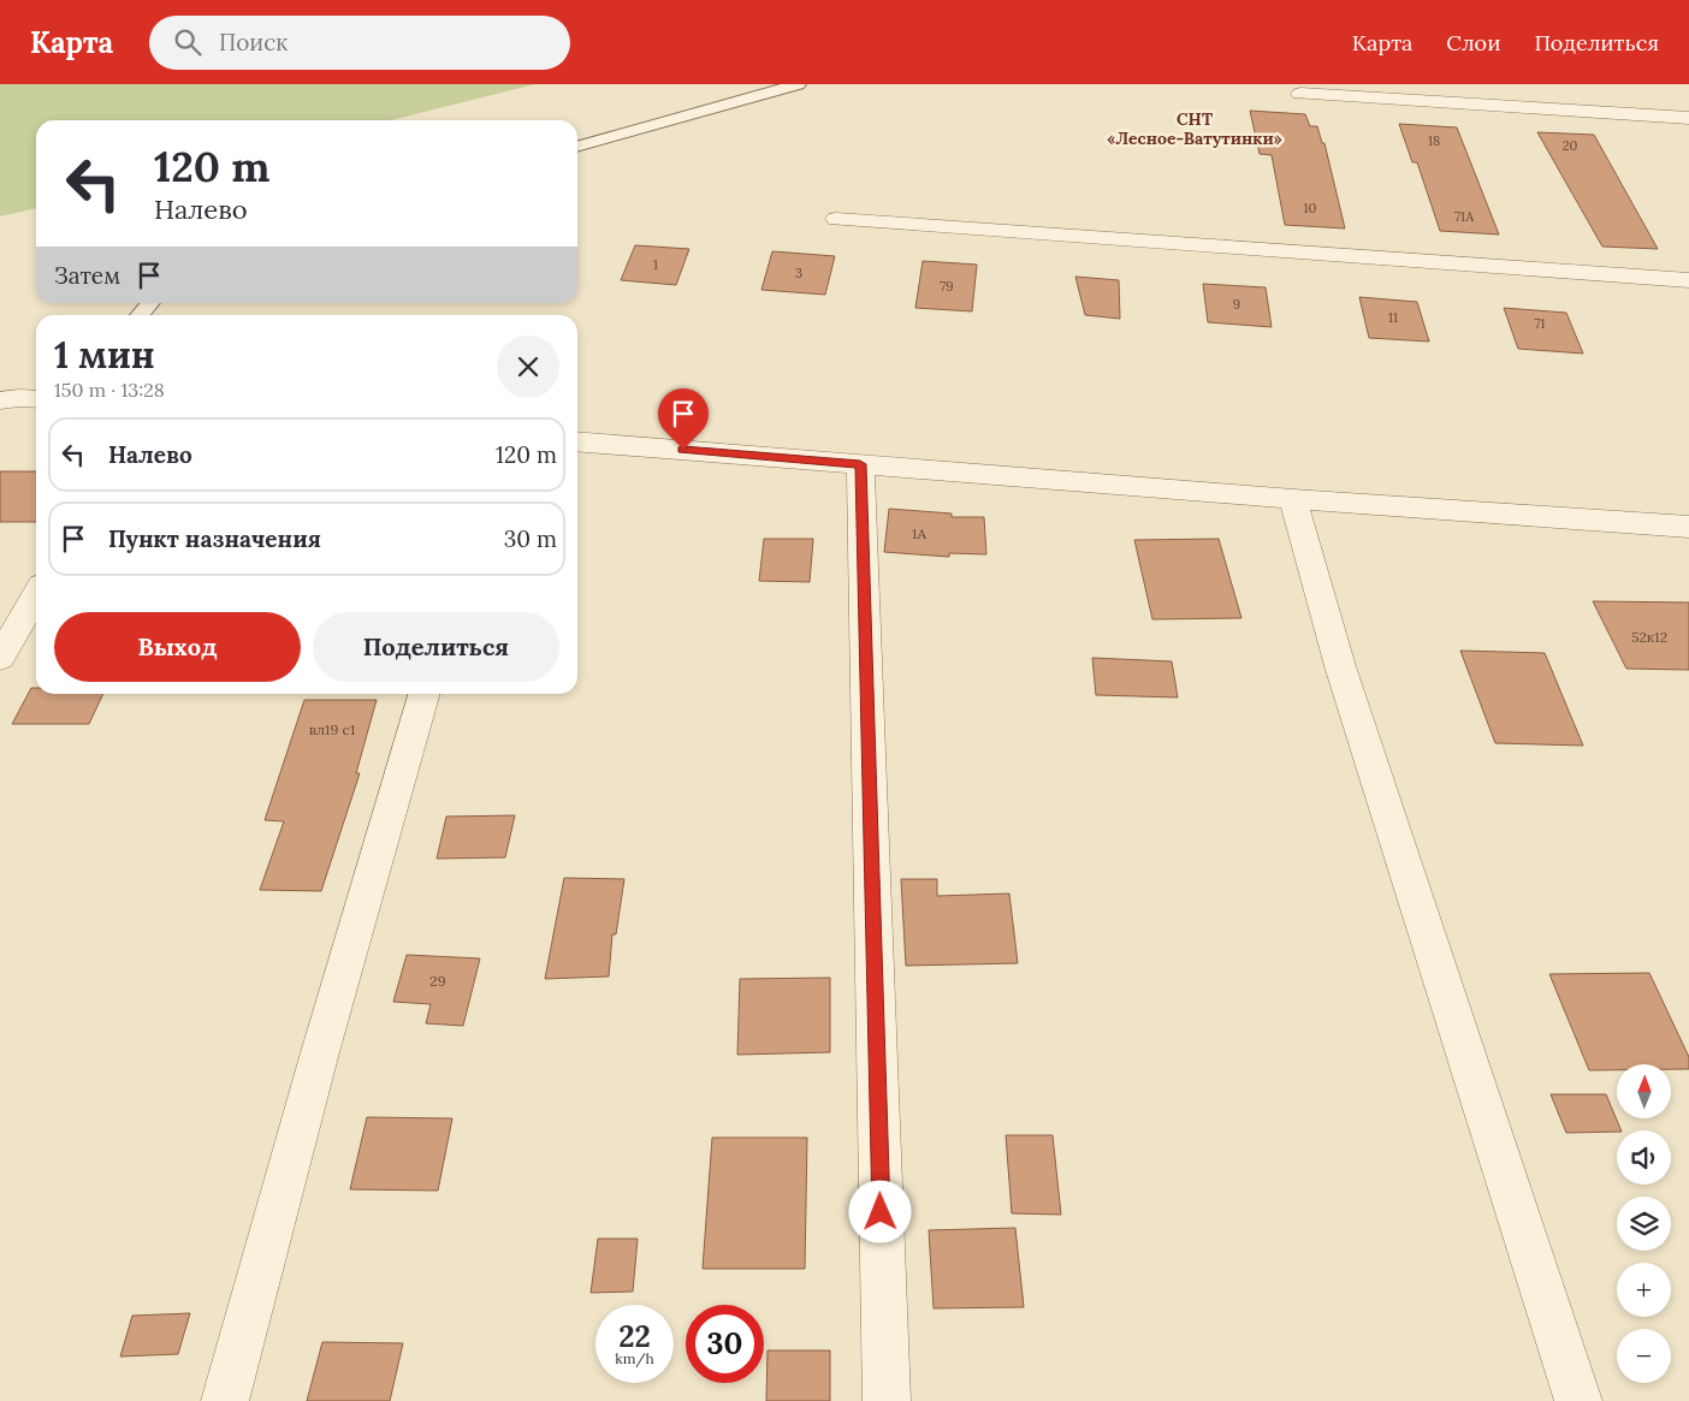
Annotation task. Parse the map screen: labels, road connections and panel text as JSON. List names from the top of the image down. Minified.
{"districts":["СНТ «Лесное-Ватутинки»"],"house_numbers":["18","20","10","71А","1","3","79","9","11","71","1А","52к12","вл19 с1","29"],"north":"top","page":{"header":"Карта","search":"Поиск","nav":["Карта","Слои","Поделиться"],"turn":["120 m","Налево"],"then":"Затем","heading":["1 мин","150 m · 13:28"],"list":[{"name":"Налево","value":"120 m"},{"name":"Пункт назначения","value":"30 m"}],"buttons":["Выход","Поделиться"],"map_buttons":["+","−"],"speed":"22 km/h","limit":"30"}}
